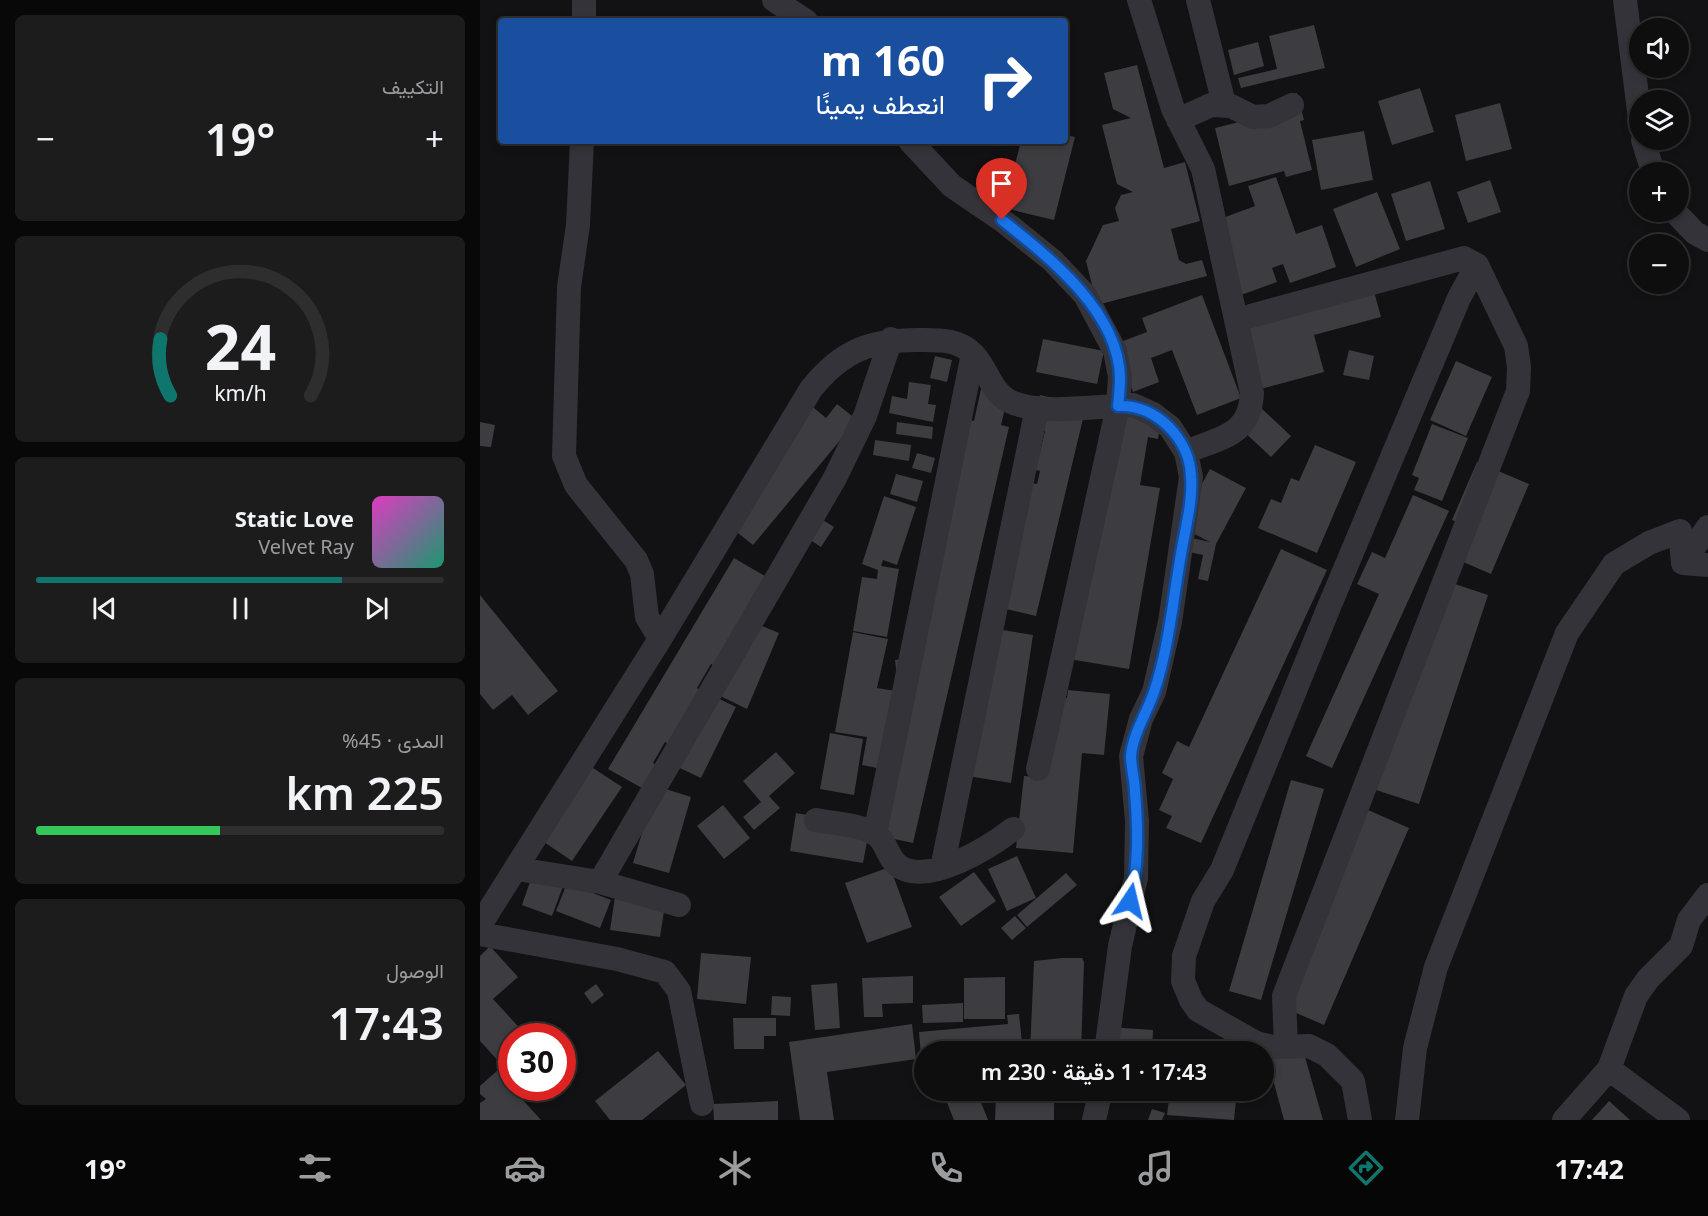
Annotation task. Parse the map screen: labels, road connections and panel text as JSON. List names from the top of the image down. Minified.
{"page":{"tile":["التكييف",["المدى · 45%","225 km"],["الوصول","17:43"]],"map_buttons":["+","−"],"turn":["160 m","انعطف يمينًا"],"heat":["−","19°","+"],"song":["Static Love","Velvet Ray"],"limit":"30","trip":"17:43 · 1 دقيقة · 230 m","tabs":["17:42","19°"],"gauge":["24","km/h"]}}
